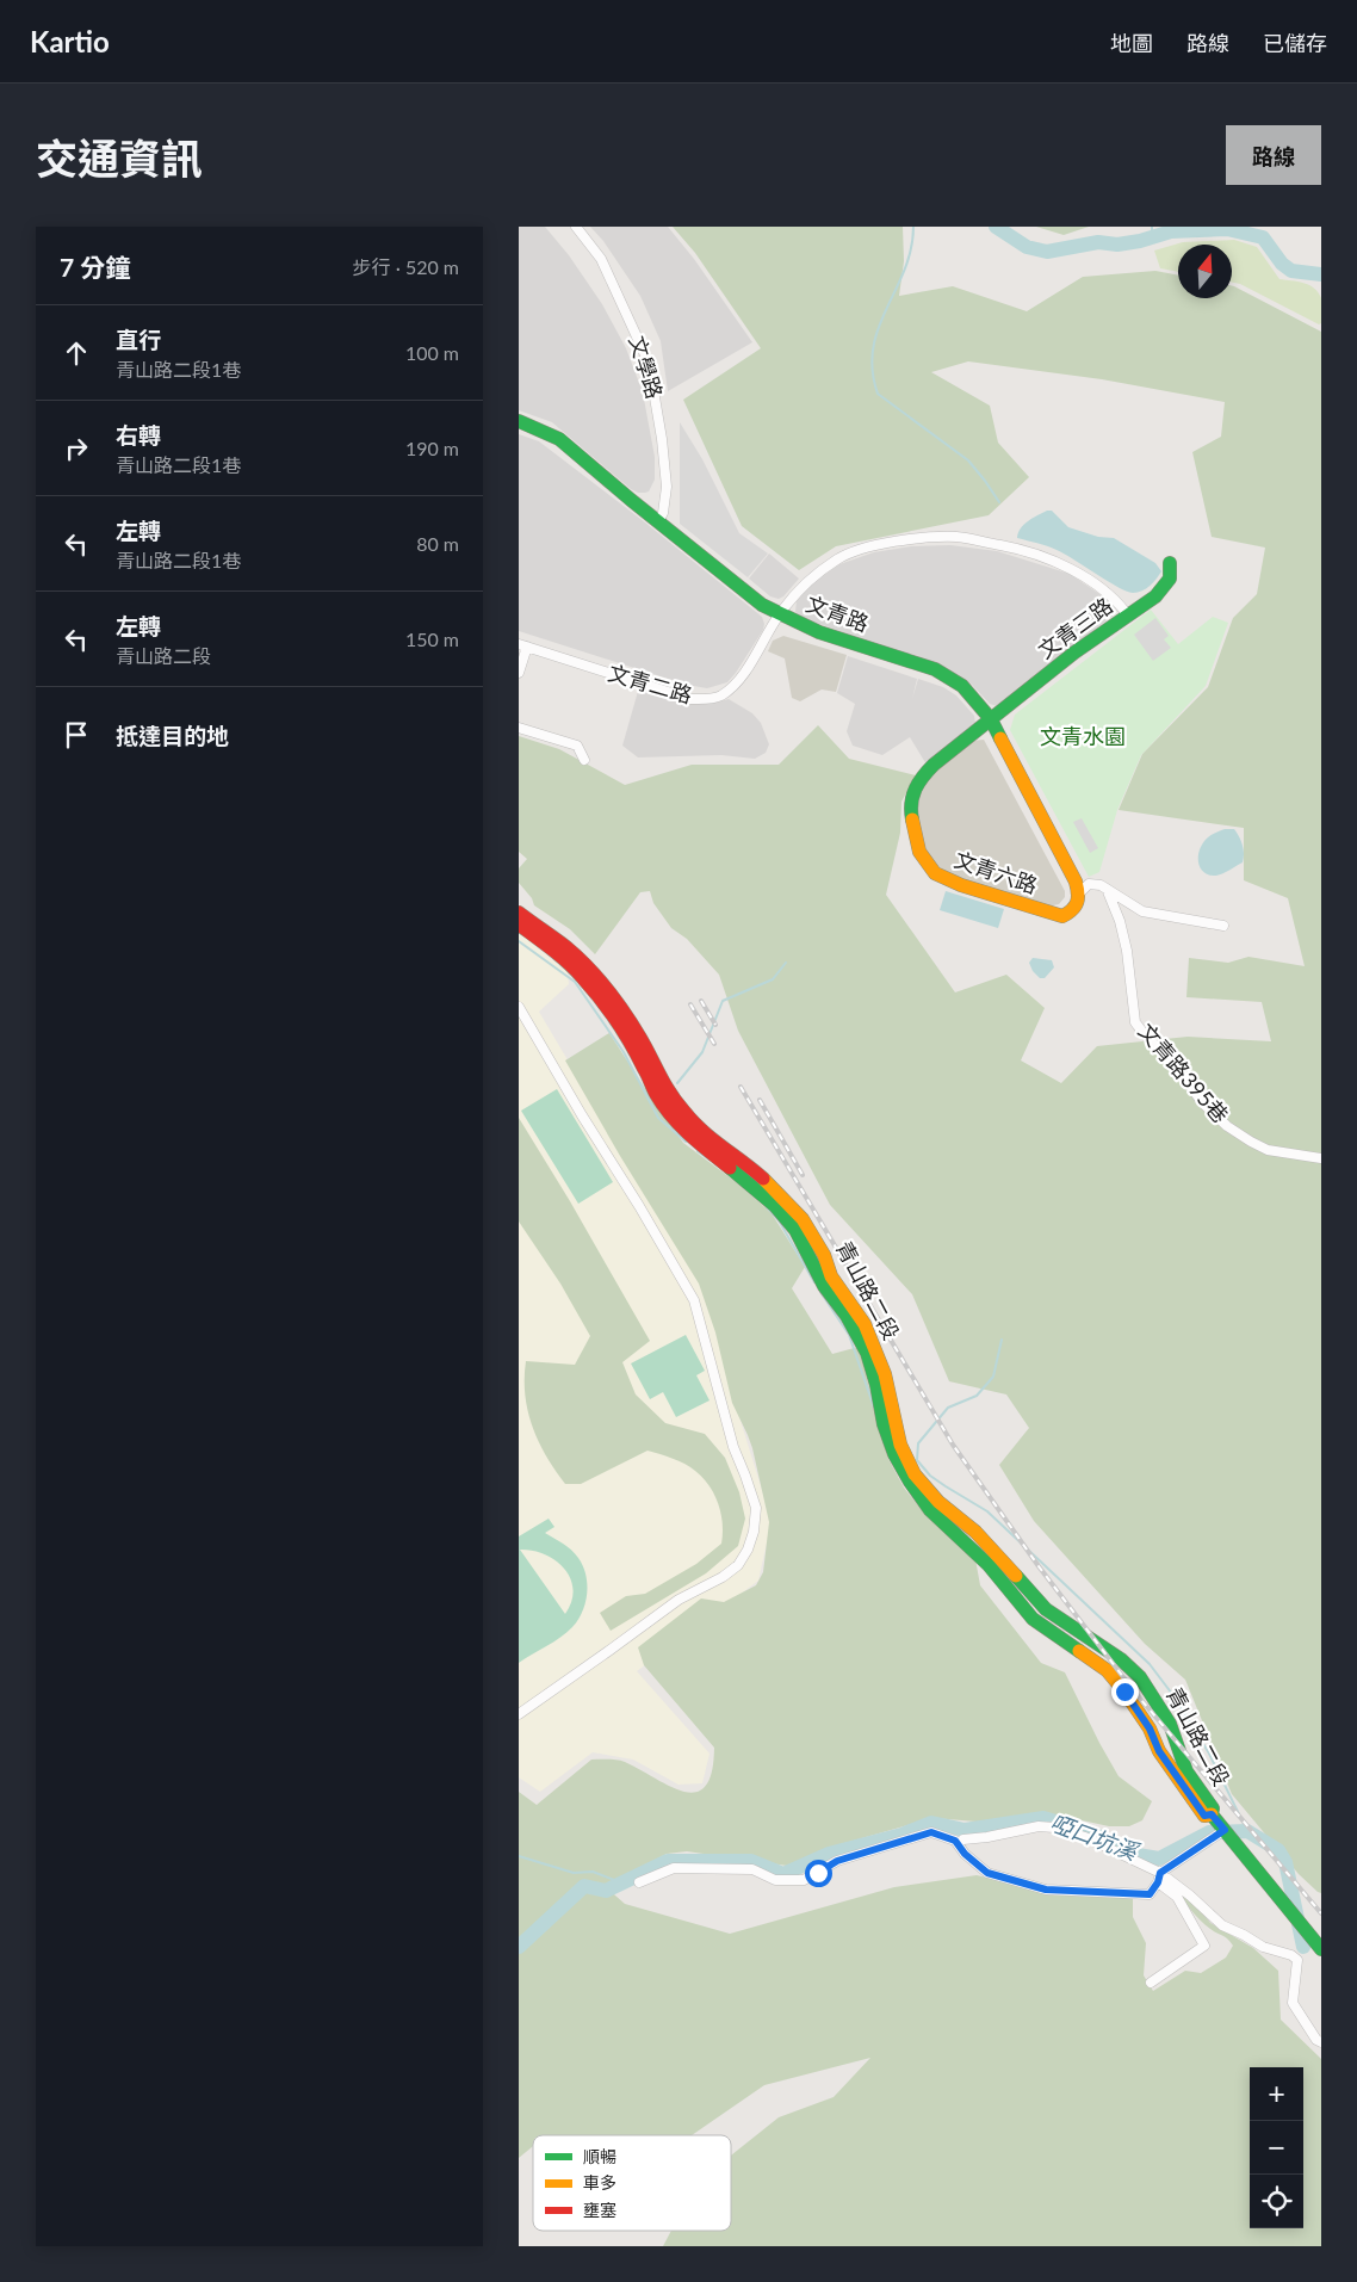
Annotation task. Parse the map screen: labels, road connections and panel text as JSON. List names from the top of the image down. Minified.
{"streets":{"street":["文學路","文青路","文青三路","文青二路","文青六路","文青路395巷","青山路二段"]},"crossings":[["文學路","文青路"],["文青路","文青三路"],["文青路","文青二路"],["文青路","文青六路"],["文青三路","文青二路"],["文青三路","文青六路"]],"water":["啞口坑溪"],"parks":["文青水園"],"legend":["順暢","車多","壅塞"],"north":"top","page":{"header":"Kartio","nav":["地圖","路線","已儲存"],"title":"交通資訊","buttons":"路線","heading":["7 分鐘","步行 · 520 m"],"list":[["直行","青山路二段1巷","100 m"],["右轉","青山路二段1巷","190 m"],["左轉","青山路二段1巷","80 m"],["左轉","青山路二段","150 m"],"抵達目的地"],"map_buttons":["+","−"]}}
